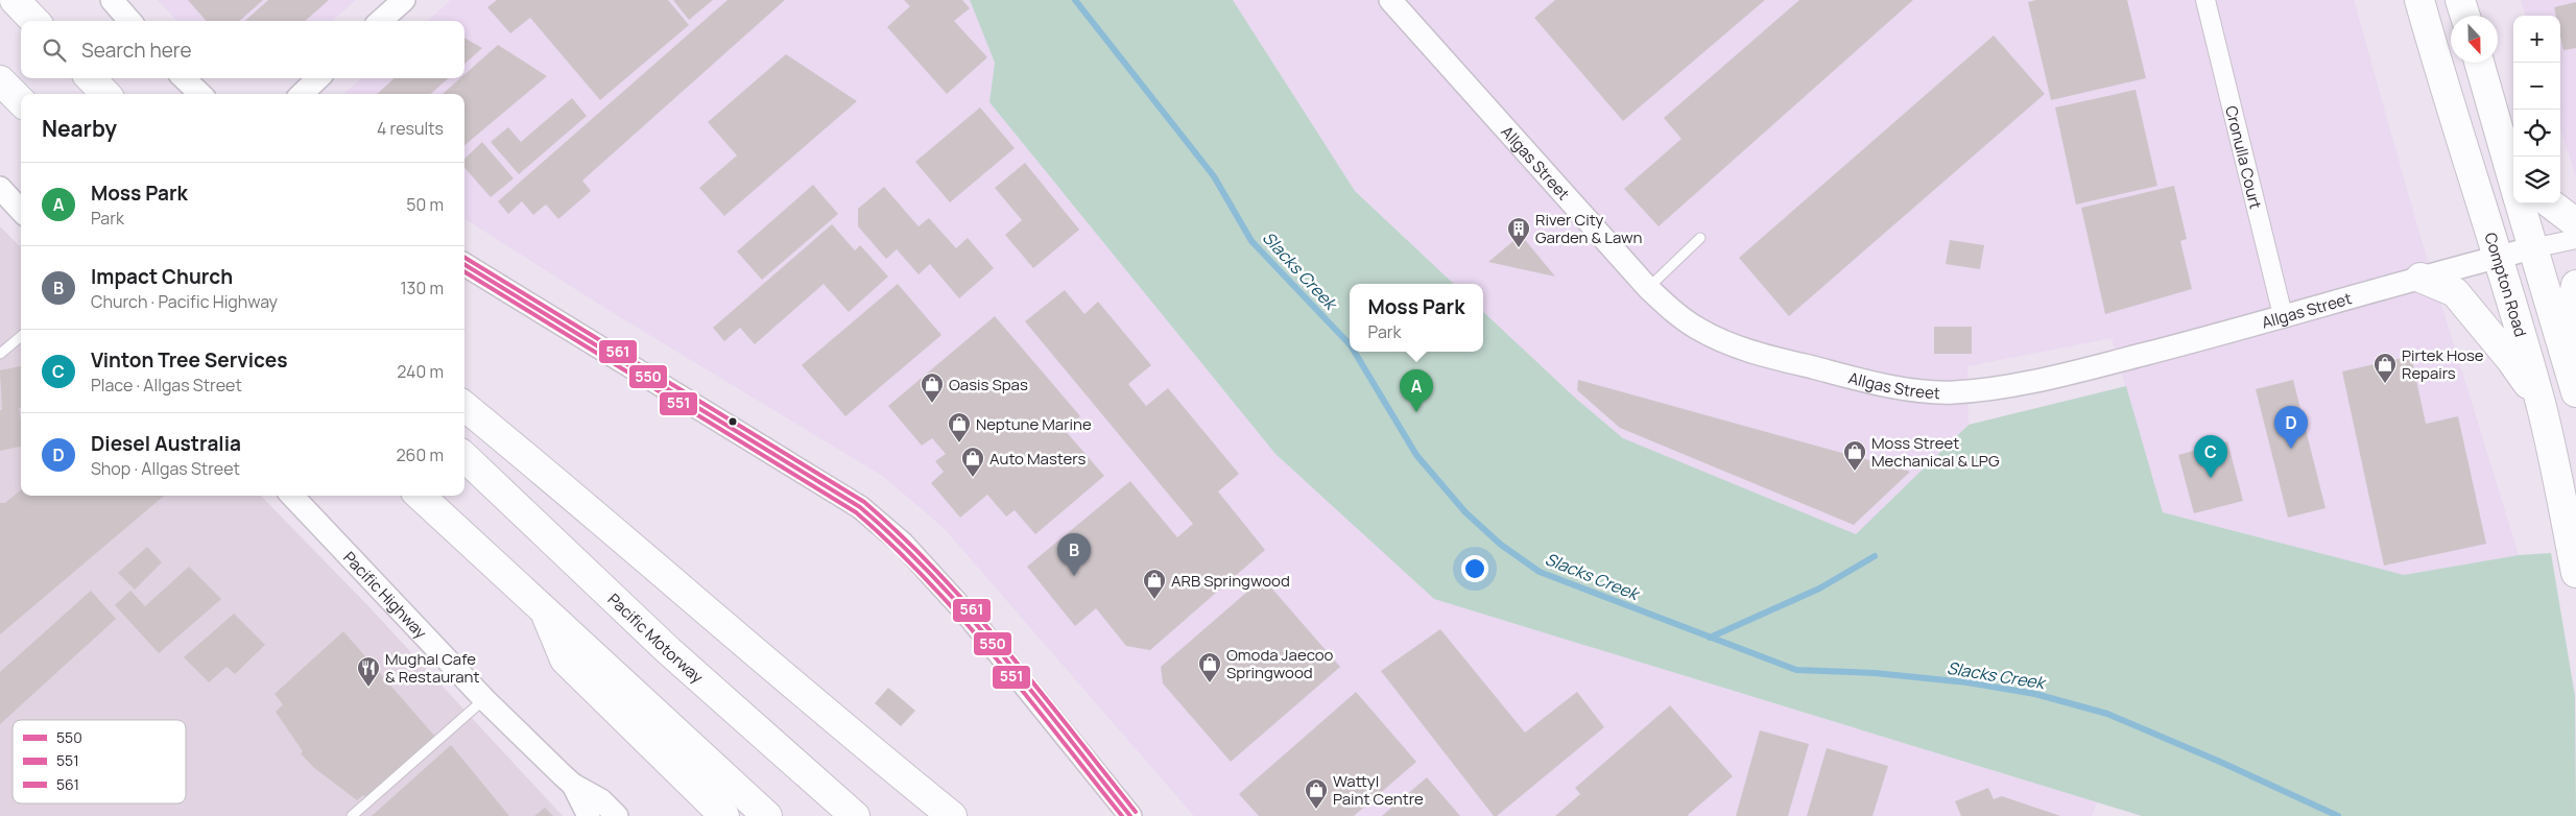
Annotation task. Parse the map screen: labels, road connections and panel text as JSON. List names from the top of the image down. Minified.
{"streets":{"main road":["Compton Road","Pacific Motorway"],"street":["Cronulla Court","Allgas Street","Pacific Highway"]},"crossings":[["Cronulla Court","Allgas Street"],["Allgas Street","Compton Road"]],"water":["Slacks Creek"],"places":{"building":["River City Garden & Lawn"],"shop":["Pirtek Hose Repairs","Oasis Spas","Neptune Marine","Moss Street Mechanical & LPG","Auto Masters","ARB Springwood","Omoda Jaecoo Springwood","Wattyl Paint Centre"],"restaurant":["Mughal Cafe & Restaurant"]},"lines":["transit line 561","transit line 550","transit line 551"],"legend":["550","551","561"],"north":"bottom","page":{"map_buttons":["+","−"],"search":"Search here","heading":["Nearby","4 results"],"list":[{"mark":"A","name":"Moss Park","note":"Park","value":"50 m"},{"mark":"B","name":"Impact Church","note":"Church · Pacific Highway","value":"130 m"},{"mark":"C","name":"Vinton Tree Services","note":"Place · Allgas Street","value":"240 m"},{"mark":"D","name":"Diesel Australia","note":"Shop · Allgas Street","value":"260 m"}],"popup":["Moss Park","Park"],"pins":["A","D","C","B"]}}
